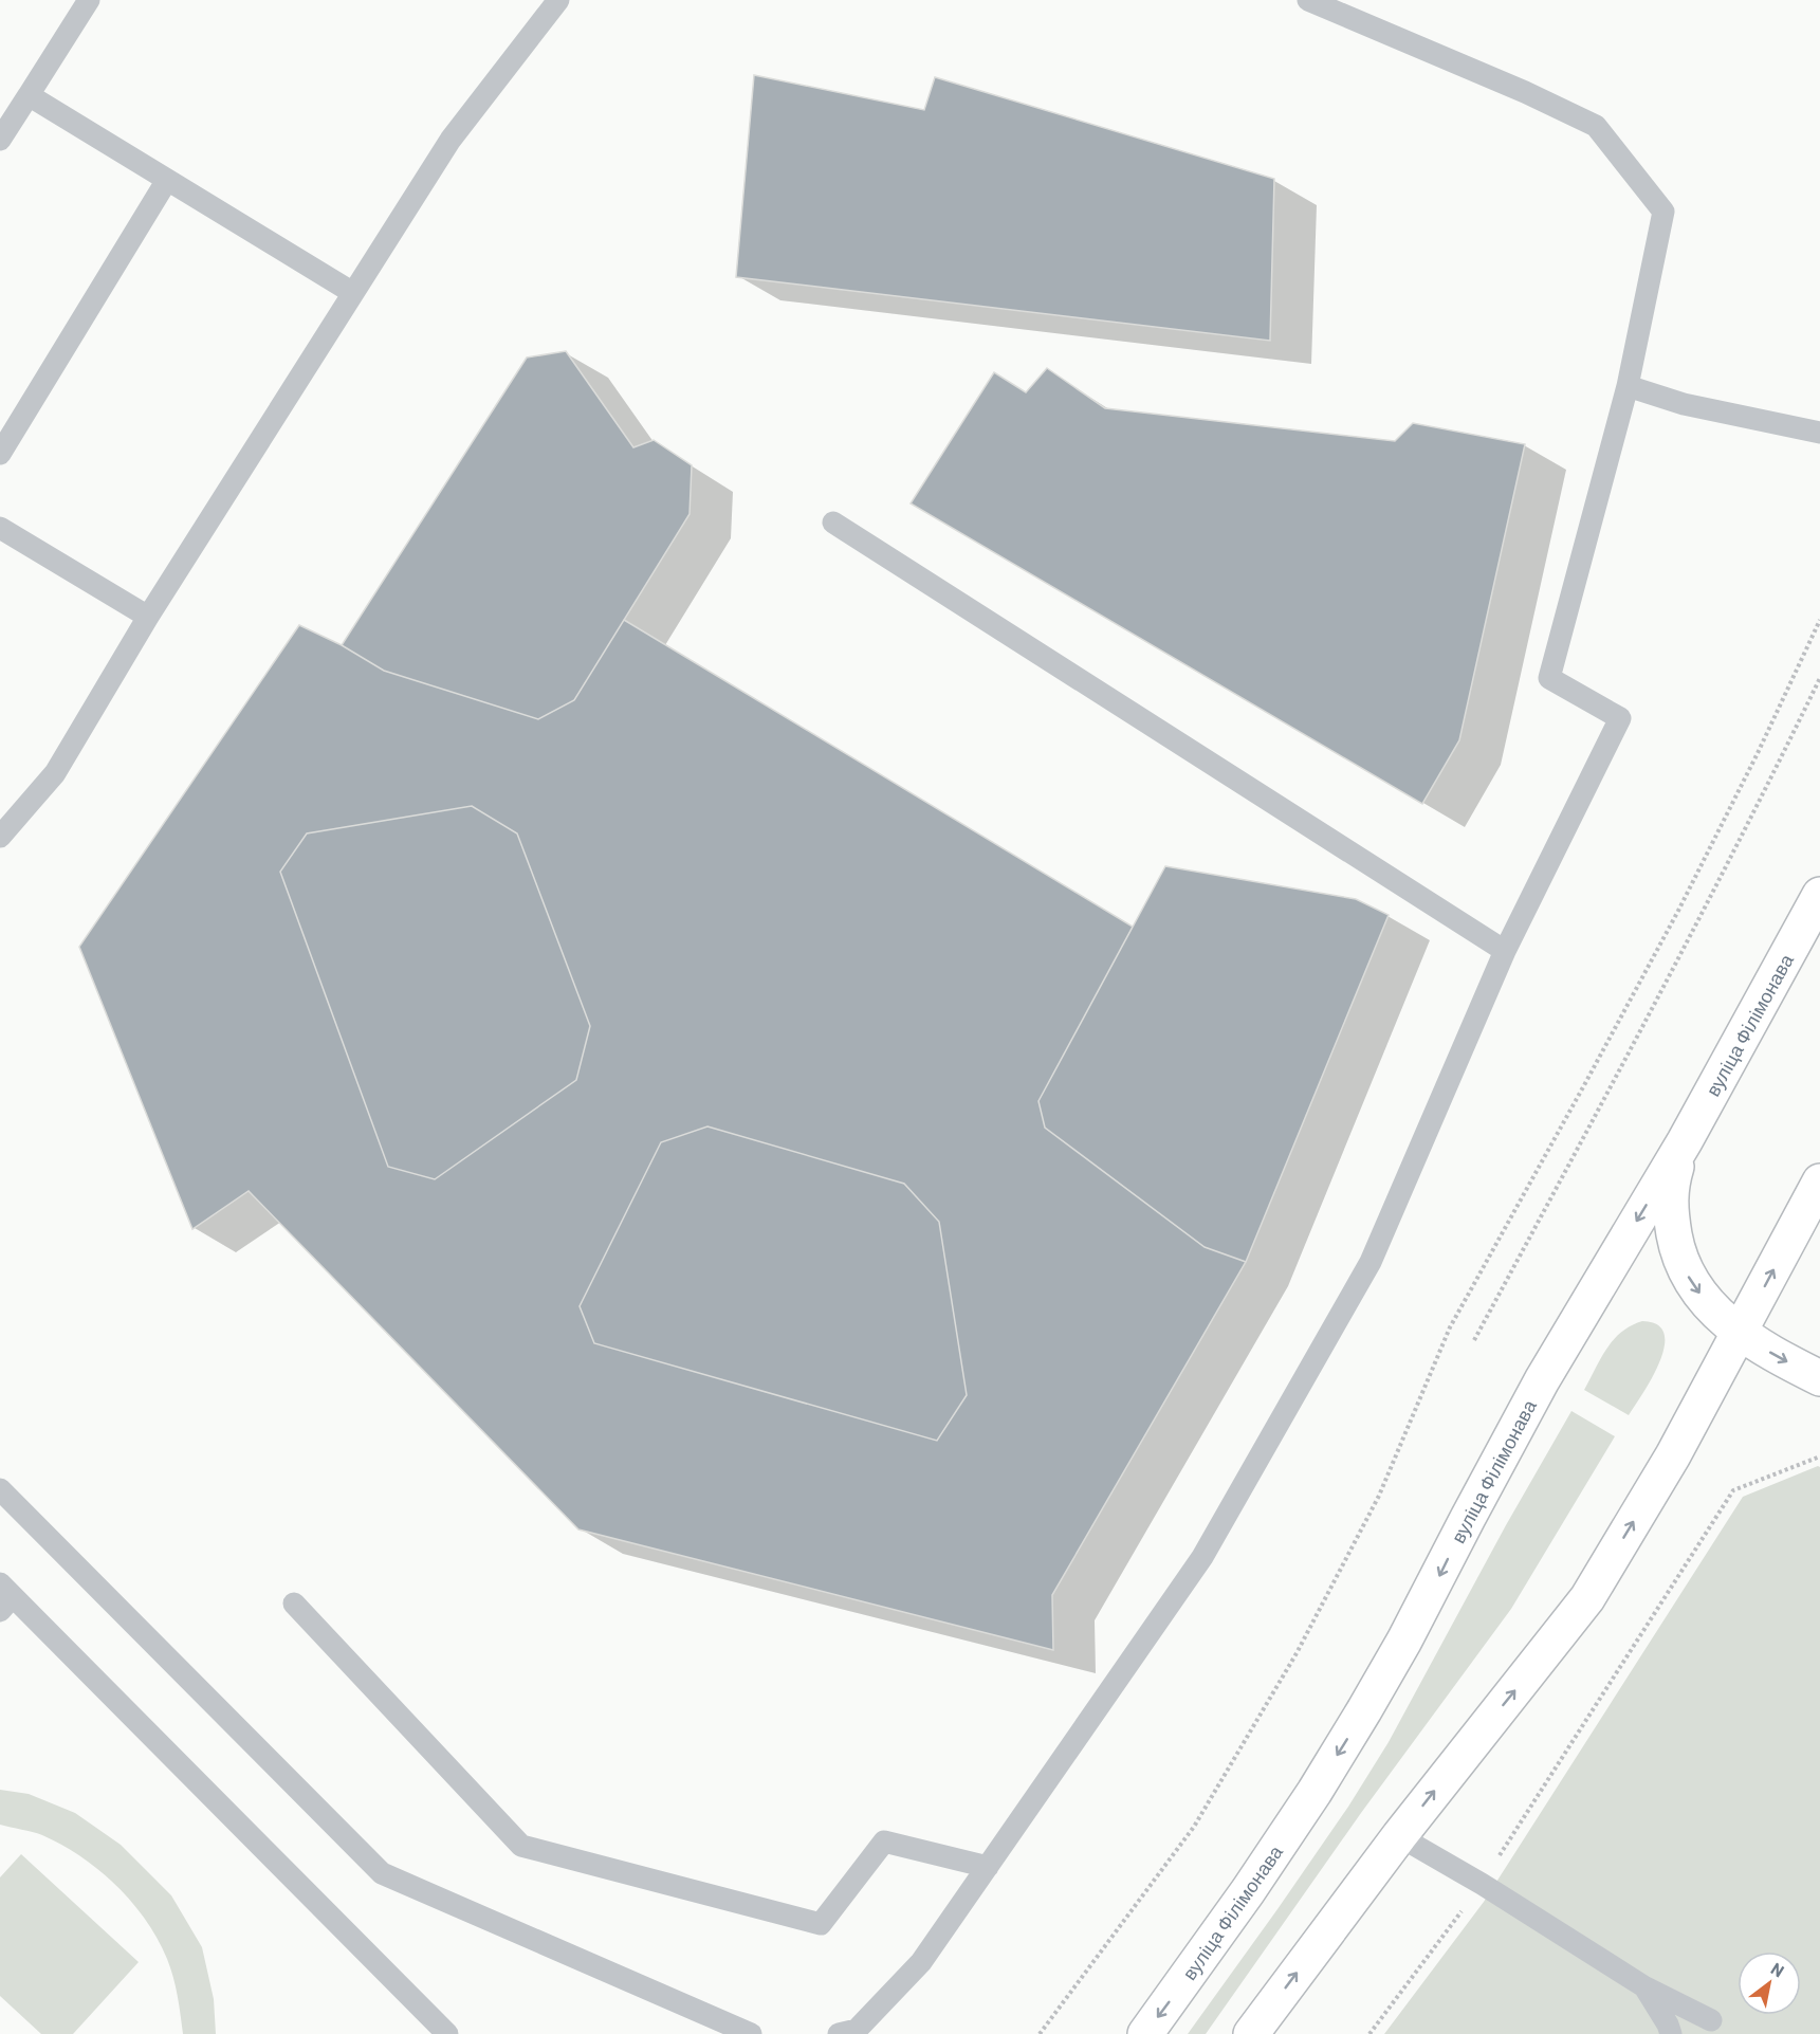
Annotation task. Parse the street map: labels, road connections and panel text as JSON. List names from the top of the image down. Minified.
{"streets":{"main road":["вуліца Філімонава"]},"north":"top right"}
